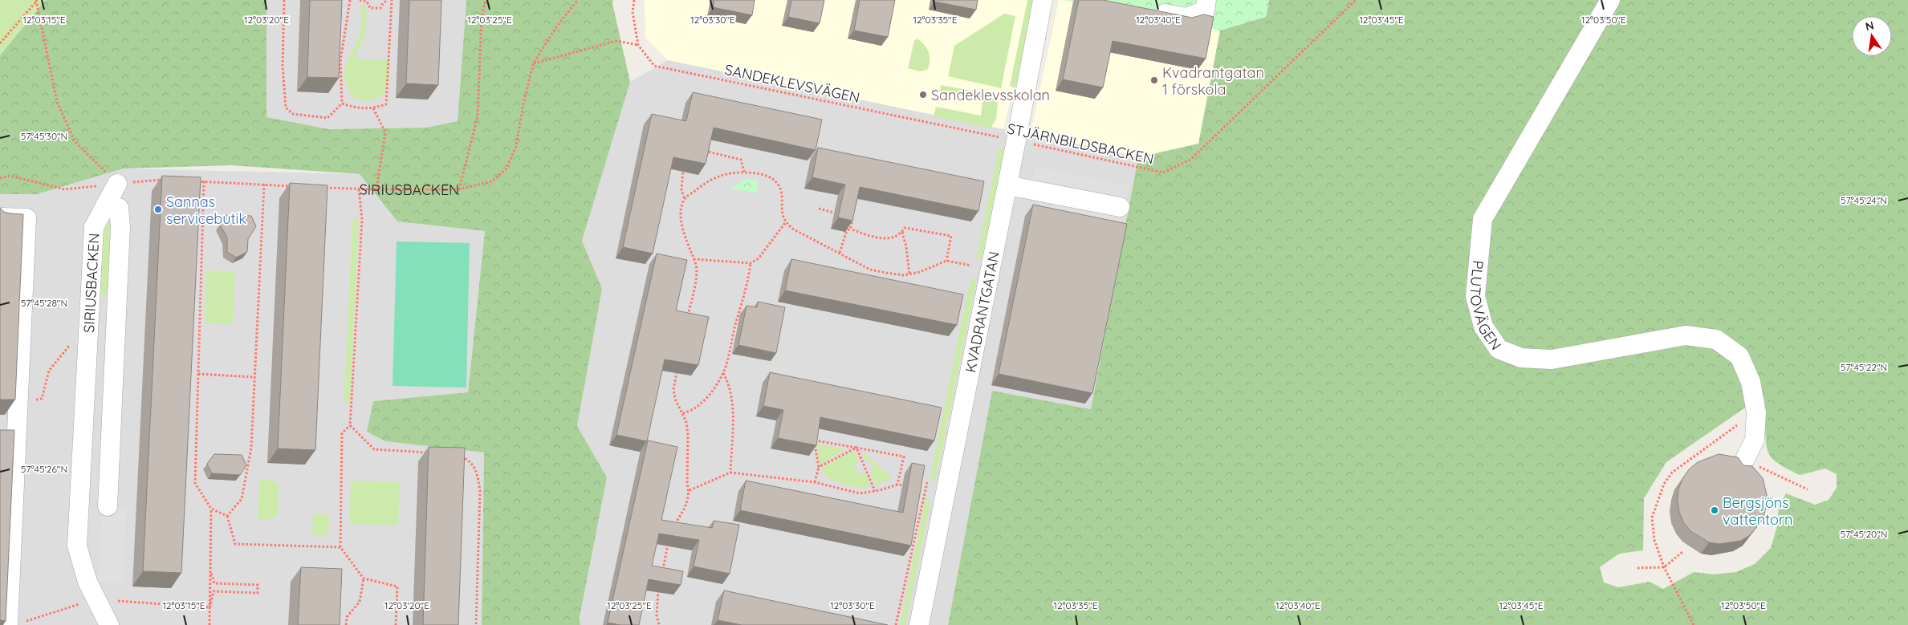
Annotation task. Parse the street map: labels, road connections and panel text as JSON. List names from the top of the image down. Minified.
{"streets":{"street":["SIRIUSBACKEN","PLUTOVÄGEN","KVADRANTGATAN"],"path":["SANDEKLEVSVÄGEN","STJÄRNBILDSBACKEN"]},"crossings":[["SANDEKLEVSVÄGEN","STJÄRNBILDSBACKEN"],["STJÄRNBILDSBACKEN","KVADRANTGATAN"]],"places":["Kvadrantgatan 1 förskola","Sandeklevsskolan","Sannas servicebutik","Bergsjöns vattentorn"],"north":"top","coordinates":["12°03'15\"E","12°03'20\"E","12°03'25\"E","12°03'30\"E","12°03'35\"E","12°03'40\"E","12°03'45\"E","12°03'50\"E","57°45'30\"N","57°45'24\"N","57°45'28\"N","57°45'22\"N","57°45'26\"N","57°45'20\"N"]}
